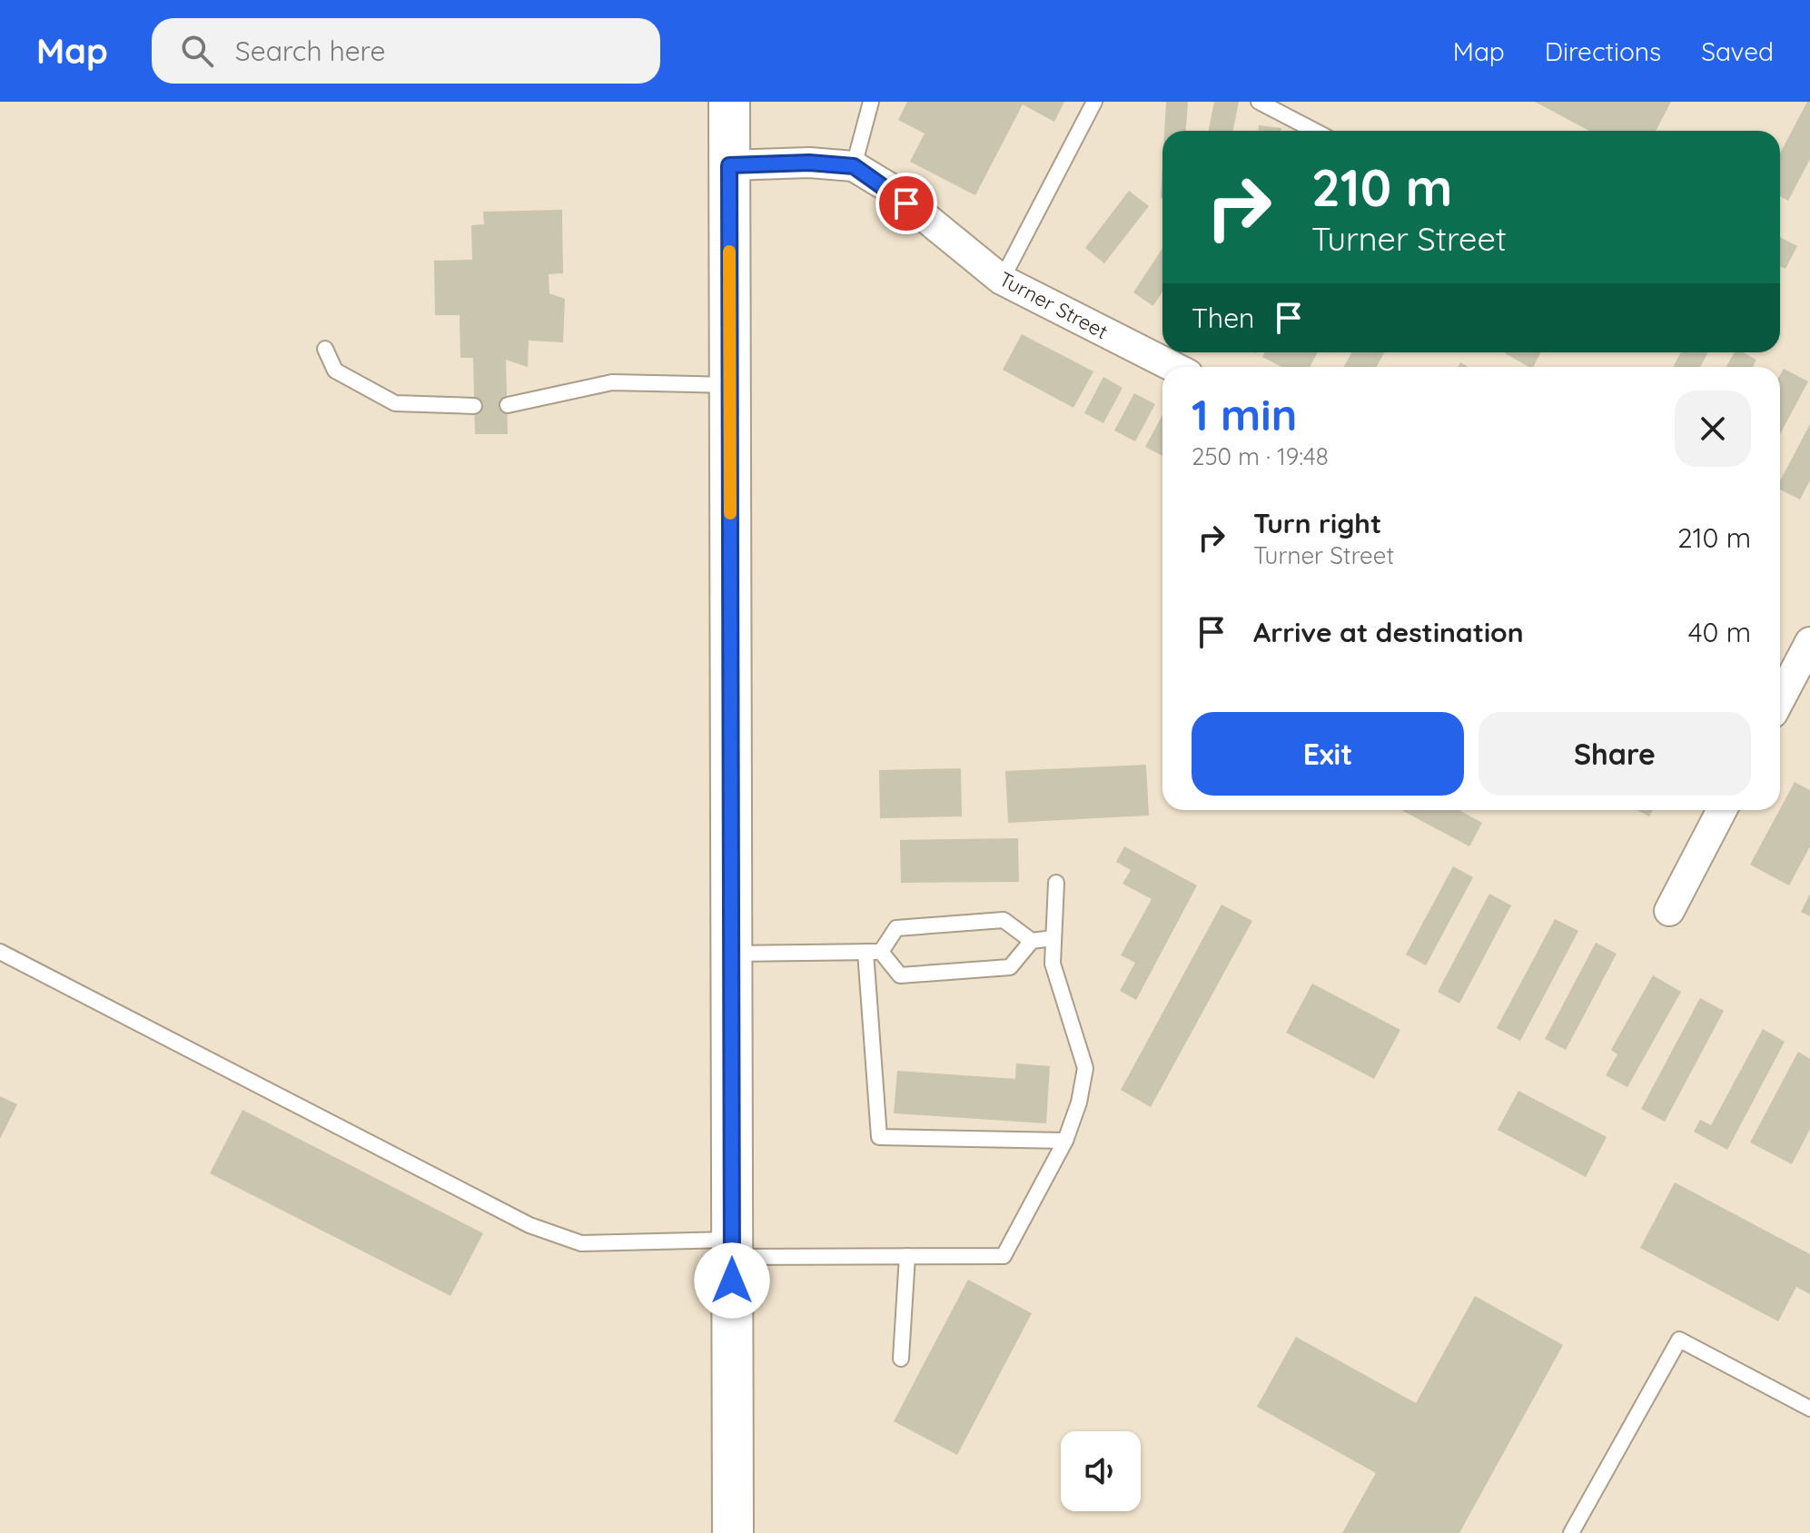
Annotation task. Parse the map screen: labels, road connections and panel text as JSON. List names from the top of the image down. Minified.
{"streets":{"street":["Turner Street"]},"page":{"header":"Map","search":"Search here","nav":["Map","Directions","Saved"],"turn":["210 m","Turner Street"],"then":"Then","heading":["1 min","250 m · 19:48"],"list":[{"name":"Turn right","note":"Turner Street","value":"210 m"},{"name":"Arrive at destination","value":"40 m"}],"buttons":["Exit","Share"]}}
